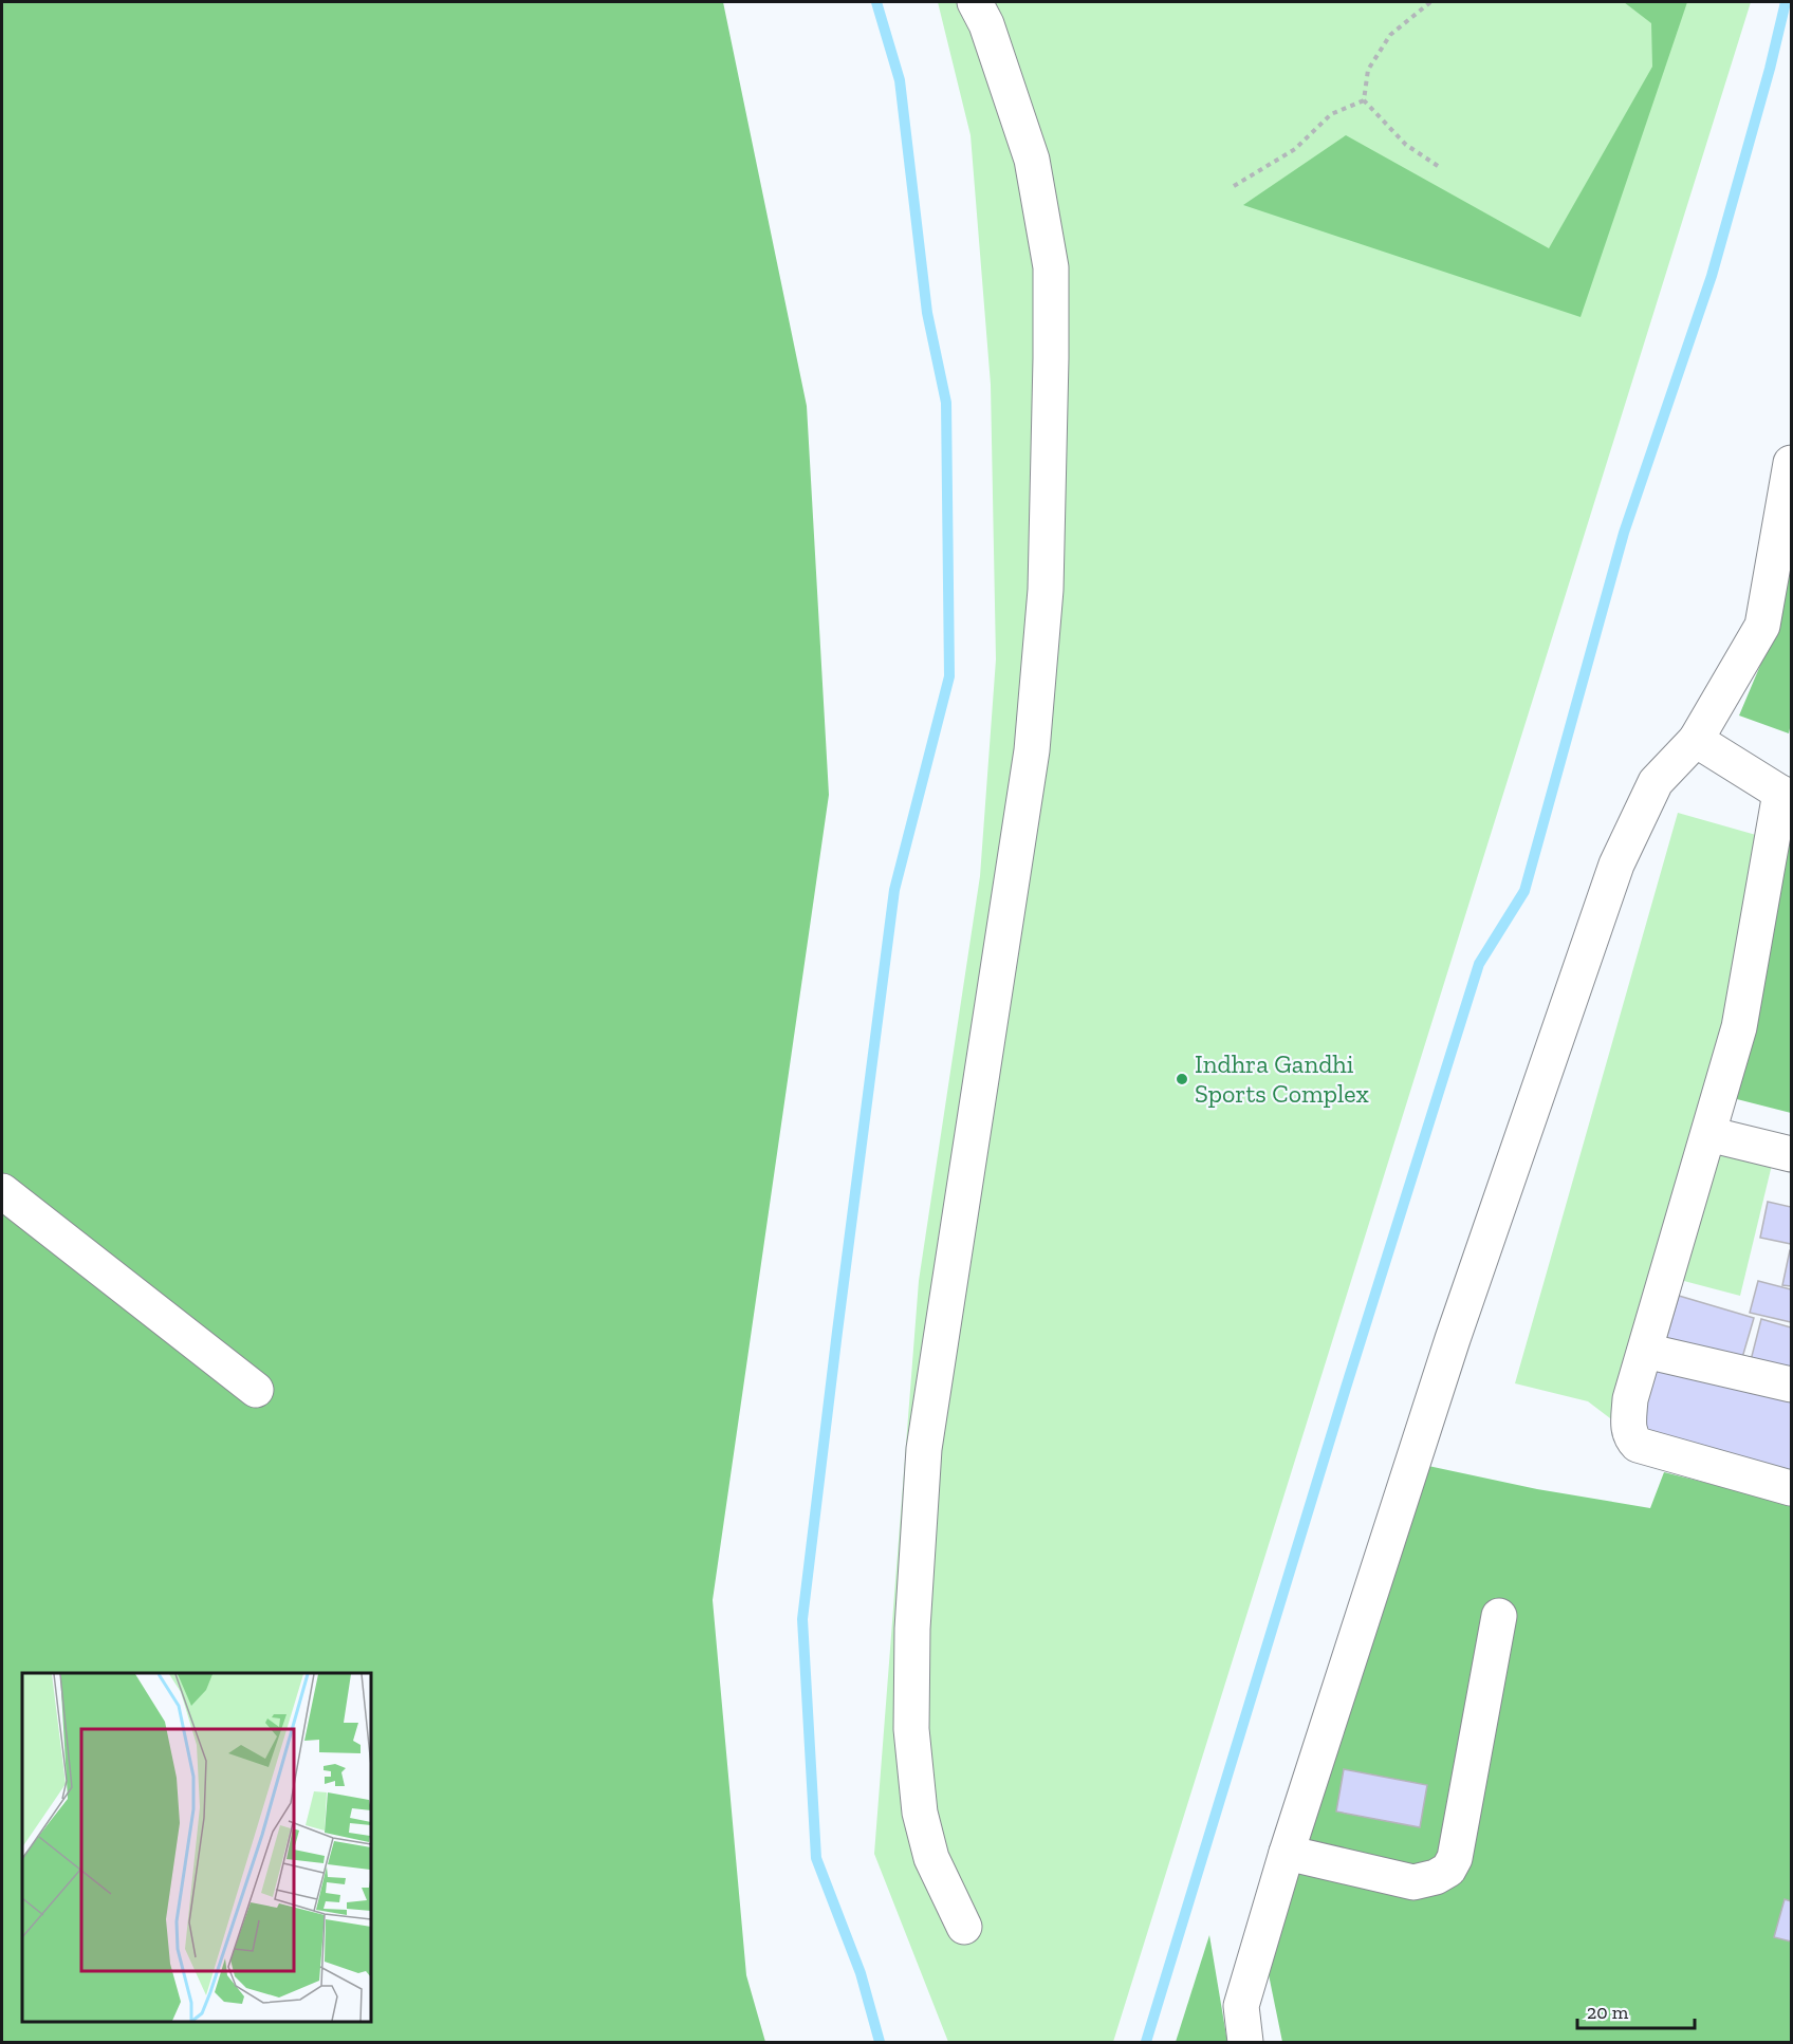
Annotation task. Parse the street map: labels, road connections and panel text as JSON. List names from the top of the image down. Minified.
{"places":["Indhra Gandhi Sports Complex"],"scale_bar":"20 m"}
